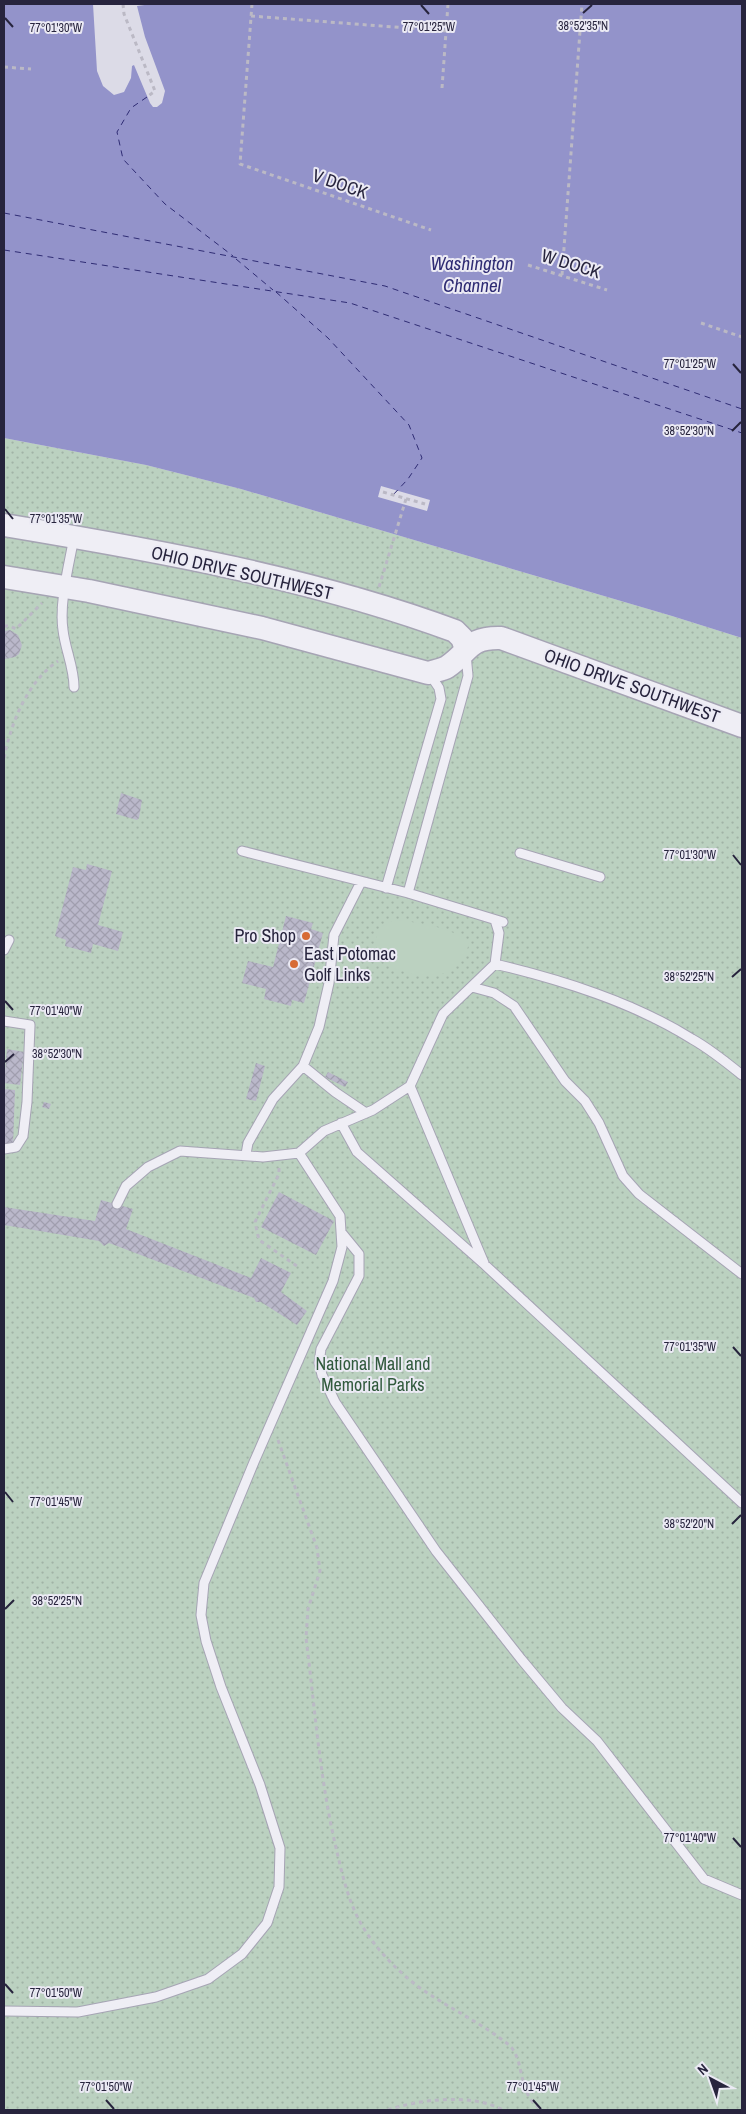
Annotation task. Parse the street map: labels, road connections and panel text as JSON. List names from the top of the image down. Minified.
{"streets":{"street":["OHIO DRIVE SOUTHWEST"],"path":["V DOCK","W DOCK"]},"water":["Washington Channel"],"parks":["National Mall and Memorial Parks"],"places":["Pro Shop","East Potomac Golf Links"],"north":"top left","coordinates":["38°52'35\"N","77°01'25\"W","77°01'30\"W","38°52'30\"N","77°01'35\"W","38°52'25\"N","77°01'40\"W","77°01'45\"W","38°52'20\"N","77°01'50\"W"]}
